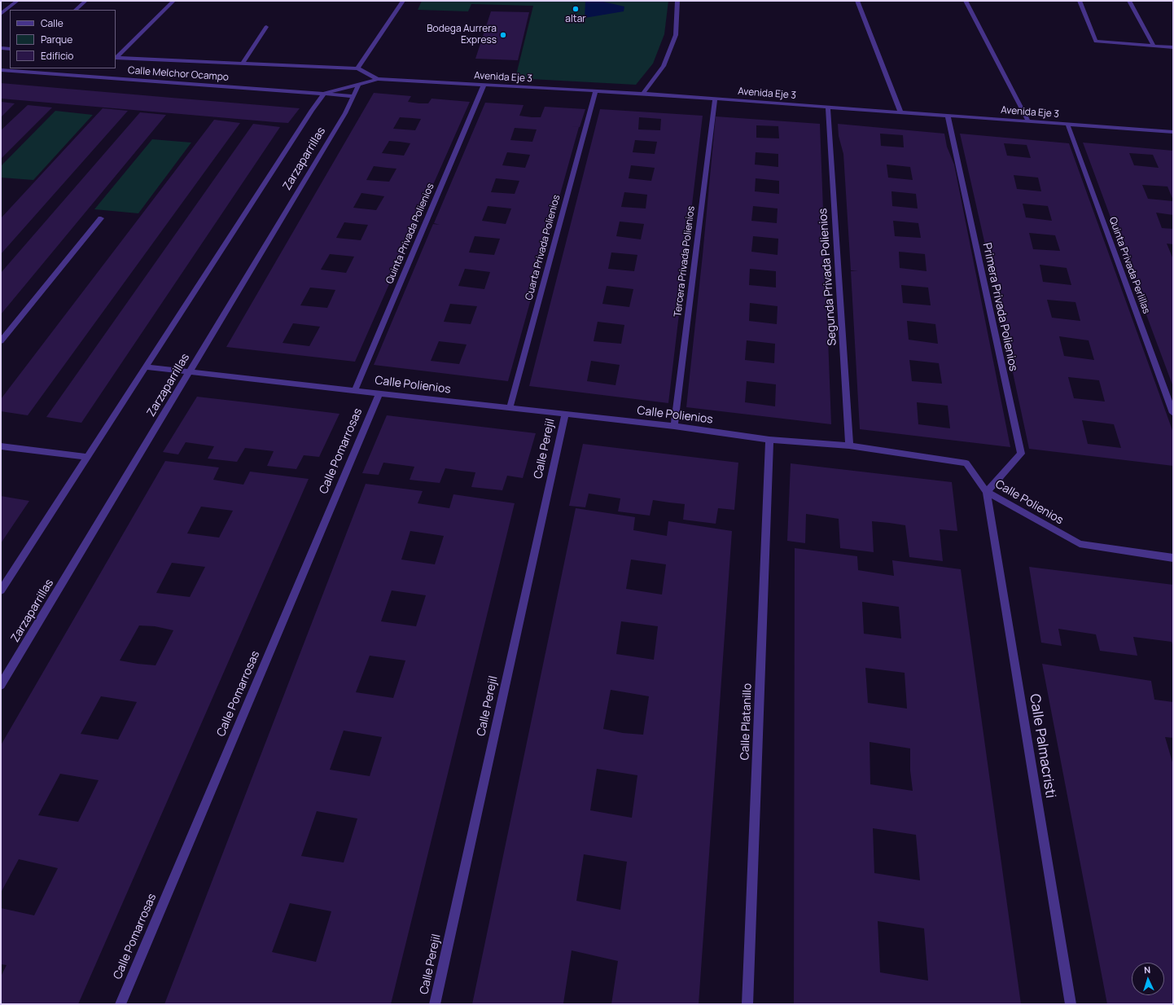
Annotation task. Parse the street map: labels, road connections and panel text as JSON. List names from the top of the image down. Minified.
{"streets":{"street":["Calle Melchor Ocampo","Avenida Eje 3","Zarzaparrillas","Quinta Privada Polienios","Cuarta Privada Polienios","Tercera Privada Polienios","Quinta Privada Perlillas","Segunda Privada Polienios","Primera Privada Polienios","Calle Polienios","Calle Perejil","Calle Pomarrosas","Calle Platanillo","Calle Palmacristi"]},"crossings":[["Calle Melchor Ocampo","Avenida Eje 3"],["Calle Melchor Ocampo","Zarzaparrillas"],["Avenida Eje 3","Zarzaparrillas"],["Avenida Eje 3","Quinta Privada Polienios"],["Avenida Eje 3","Cuarta Privada Polienios"],["Avenida Eje 3","Tercera Privada Polienios"],["Avenida Eje 3","Quinta Privada Perlillas"],["Avenida Eje 3","Segunda Privada Polienios"],["Avenida Eje 3","Primera Privada Polienios"],["Zarzaparrillas","Calle Polienios"],["Quinta Privada Polienios","Calle Polienios"],["Cuarta Privada Polienios","Calle Polienios"],["Tercera Privada Polienios","Calle Polienios"],["Segunda Privada Polienios","Calle Polienios"],["Primera Privada Polienios","Calle Polienios"],["Primera Privada Polienios","Calle Palmacristi"],["Calle Polienios","Calle Perejil"],["Calle Polienios","Calle Pomarrosas"],["Calle Polienios","Calle Platanillo"],["Calle Polienios","Calle Palmacristi"]],"places":["altar","Bodega Aurrera Express"],"legend":["Calle","Parque","Edificio"],"north":"top"}
